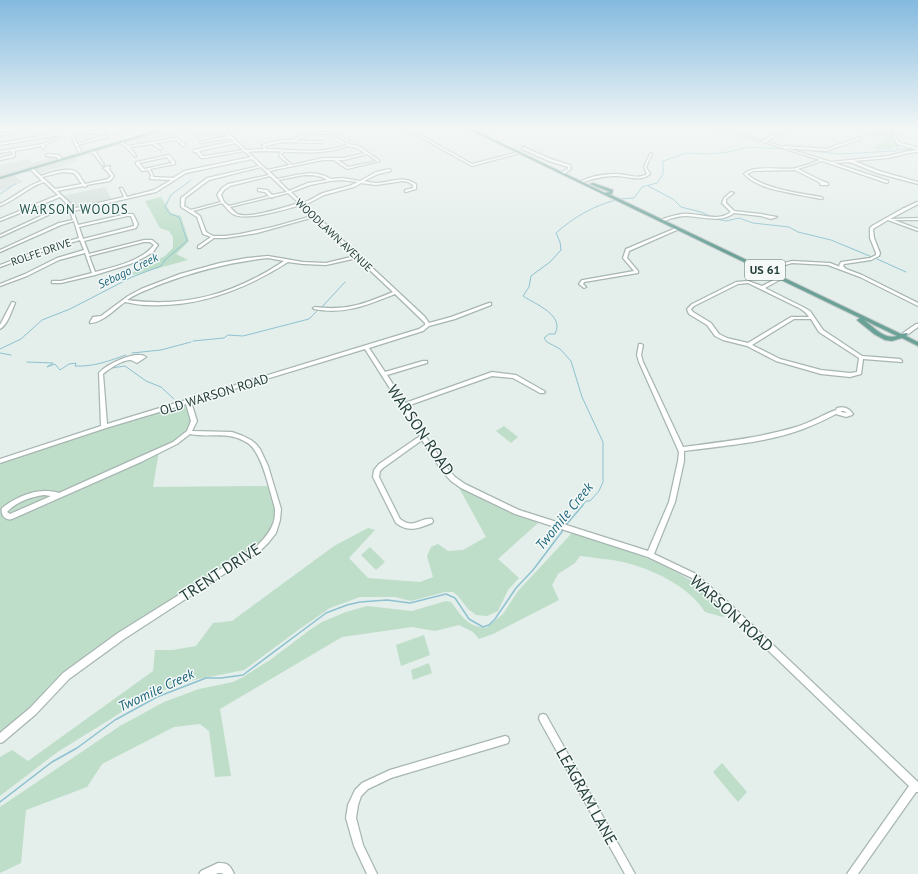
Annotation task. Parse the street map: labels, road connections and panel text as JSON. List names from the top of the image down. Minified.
{"streets":{"main road":["US 61"],"street":["WOODLAWN AVENUE","ROLFE DRIVE","OLD WARSON ROAD","WARSON ROAD","TRENT DRIVE","LEAGRAM LANE"]},"crossings":[["WOODLAWN AVENUE","OLD WARSON ROAD"],["OLD WARSON ROAD","WARSON ROAD"]],"districts":["WARSON WOODS"],"water":["Sebago Creek","Twomile Creek"]}
